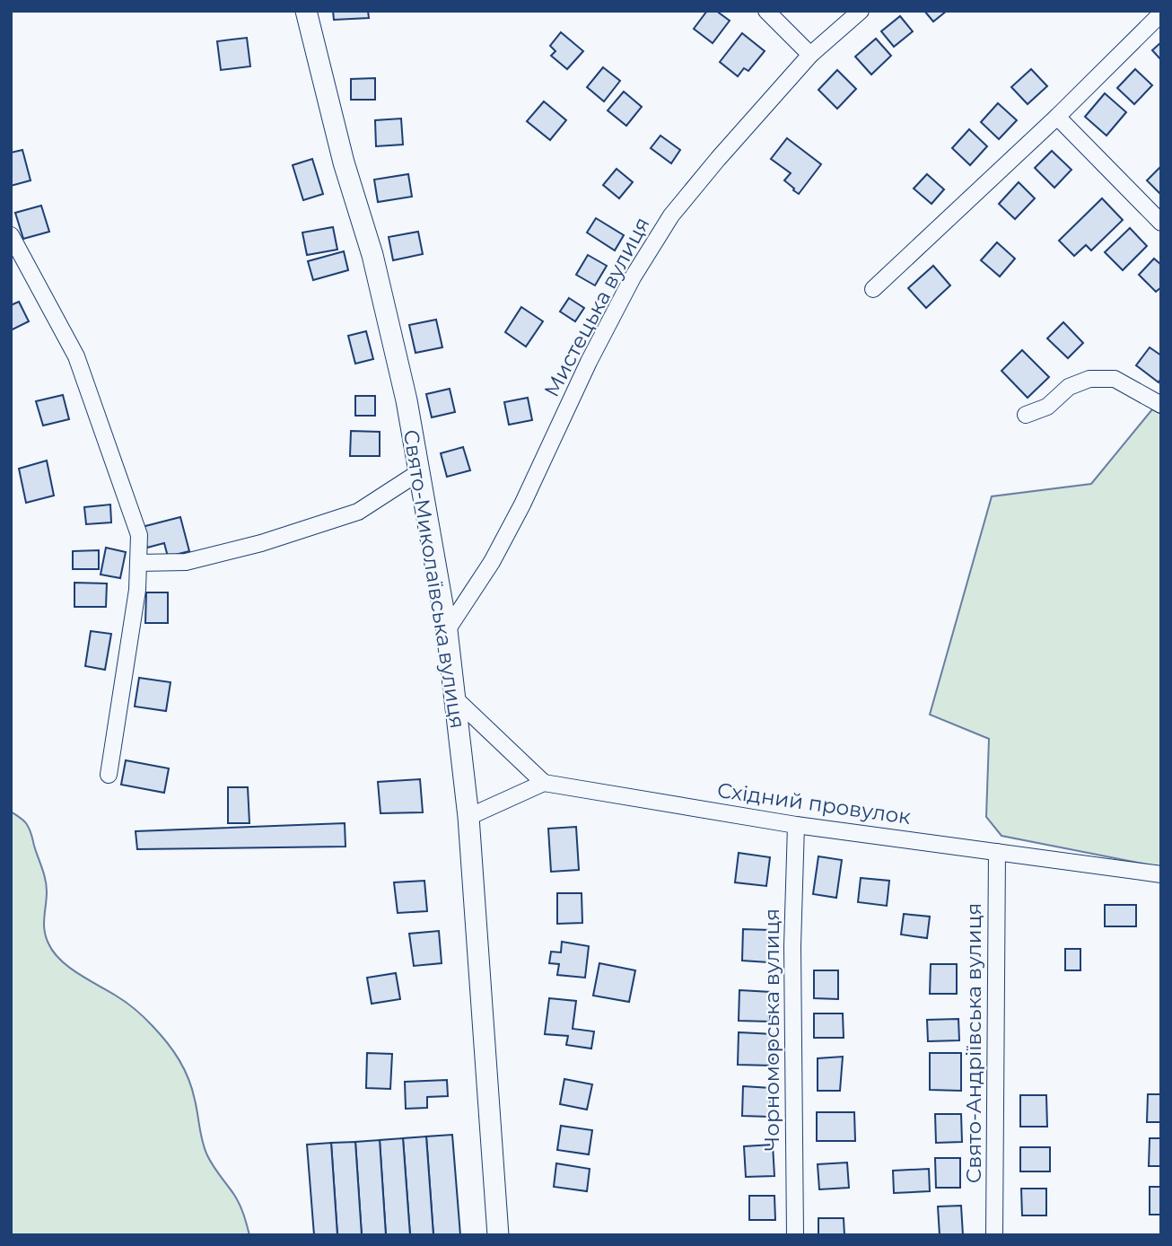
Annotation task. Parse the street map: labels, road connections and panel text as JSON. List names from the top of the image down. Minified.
{"streets":{"street":["Мистецька вулиця","Свято-Миколаївська вулиця","Східний провулок","Чорноморська вулиця","Свято-Андріївська вулиця"]},"crossings":[["Мистецька вулиця","Свято-Миколаївська вулиця"],["Східний провулок","Чорноморська вулиця"],["Східний провулок","Свято-Андріївська вулиця"]]}
